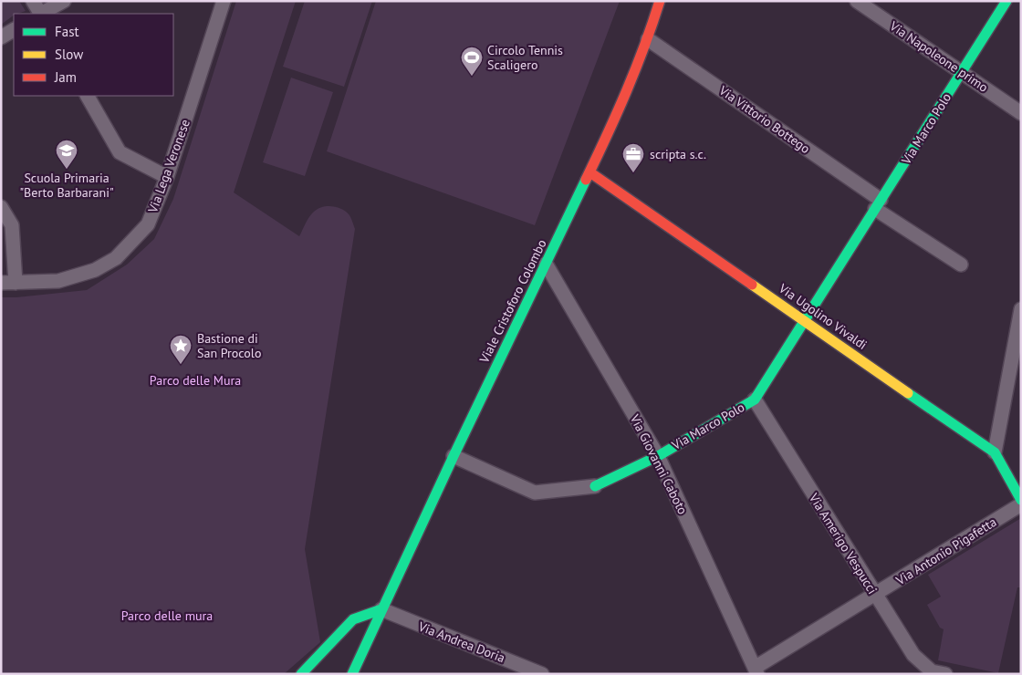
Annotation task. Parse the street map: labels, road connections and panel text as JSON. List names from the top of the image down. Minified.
{"streets":{"street":["Via Napoleone primo","Via Vittorio Bottego","Via Marco Polo","Via Lega Veronese","Viale Cristoforo Colombo","Via Ugolino Vivaldi","Via Giovanni Caboto","Via Amerigo Vespucci","Via Antonio Pigafetta","Via Andrea Doria"]},"crossings":[["Via Napoleone primo","Via Marco Polo"],["Via Vittorio Bottego","Via Marco Polo"],["Via Vittorio Bottego","Viale Cristoforo Colombo"],["Via Marco Polo","Viale Cristoforo Colombo"],["Via Marco Polo","Via Ugolino Vivaldi"],["Via Marco Polo","Via Giovanni Caboto"],["Via Marco Polo","Via Amerigo Vespucci"],["Viale Cristoforo Colombo","Via Ugolino Vivaldi"],["Viale Cristoforo Colombo","Via Giovanni Caboto"],["Viale Cristoforo Colombo","Via Andrea Doria"],["Via Giovanni Caboto","Via Antonio Pigafetta"],["Via Amerigo Vespucci","Via Antonio Pigafetta"]],"parks":["Parco delle Mura","Parco delle mura"],"places":{"sports":["Circolo Tennis Scaligero"],"school or university":["Scuola Primaria \"Berto Barbarani\""],"office":["scripta s.c."],"place":["Bastione di San Procolo"]},"legend":["Fast","Slow","Jam"]}
